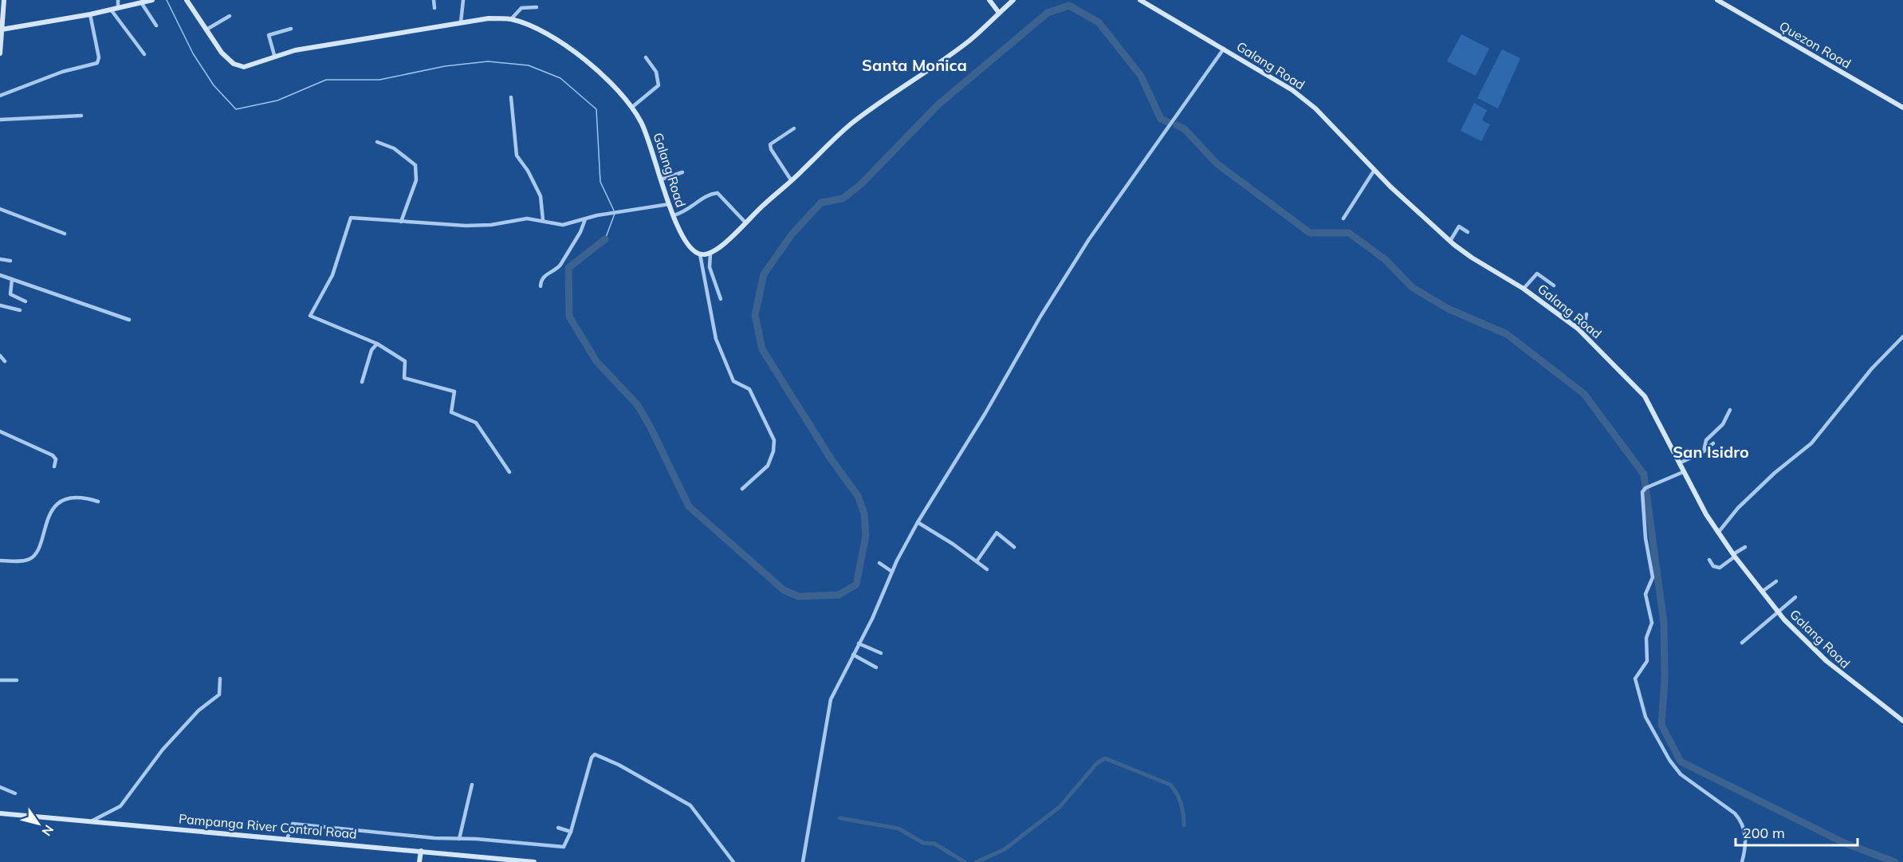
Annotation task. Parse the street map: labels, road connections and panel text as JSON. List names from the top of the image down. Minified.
{"streets":{"street":["Quezon Road","Galang Road","Pampanga River Control Road"]},"districts":["Santa Monica","San Isidro"],"scale_bar":"200 m","north":"bottom right"}
